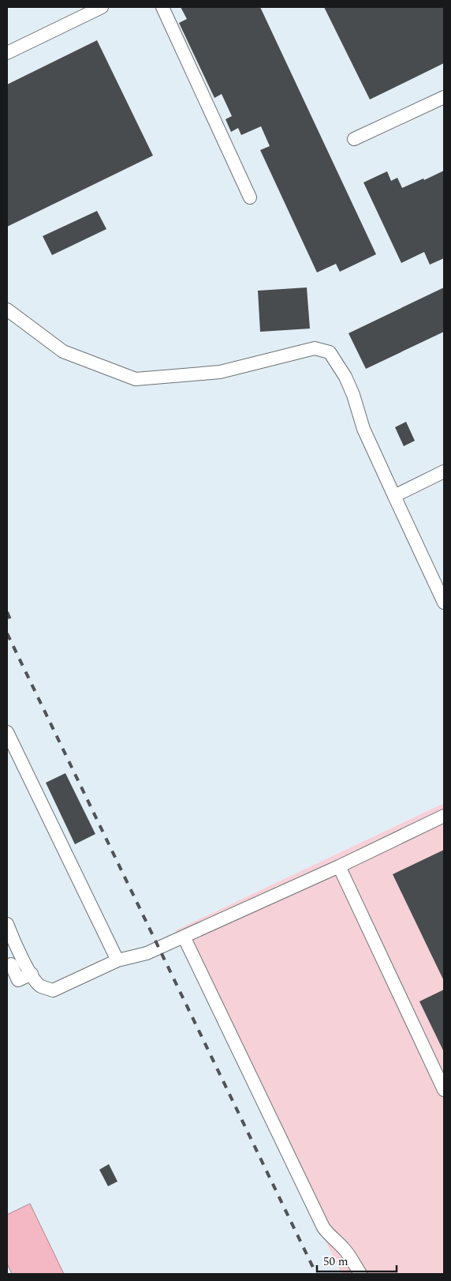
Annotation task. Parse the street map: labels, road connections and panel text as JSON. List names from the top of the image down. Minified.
{"scale_bar":"50 m"}
